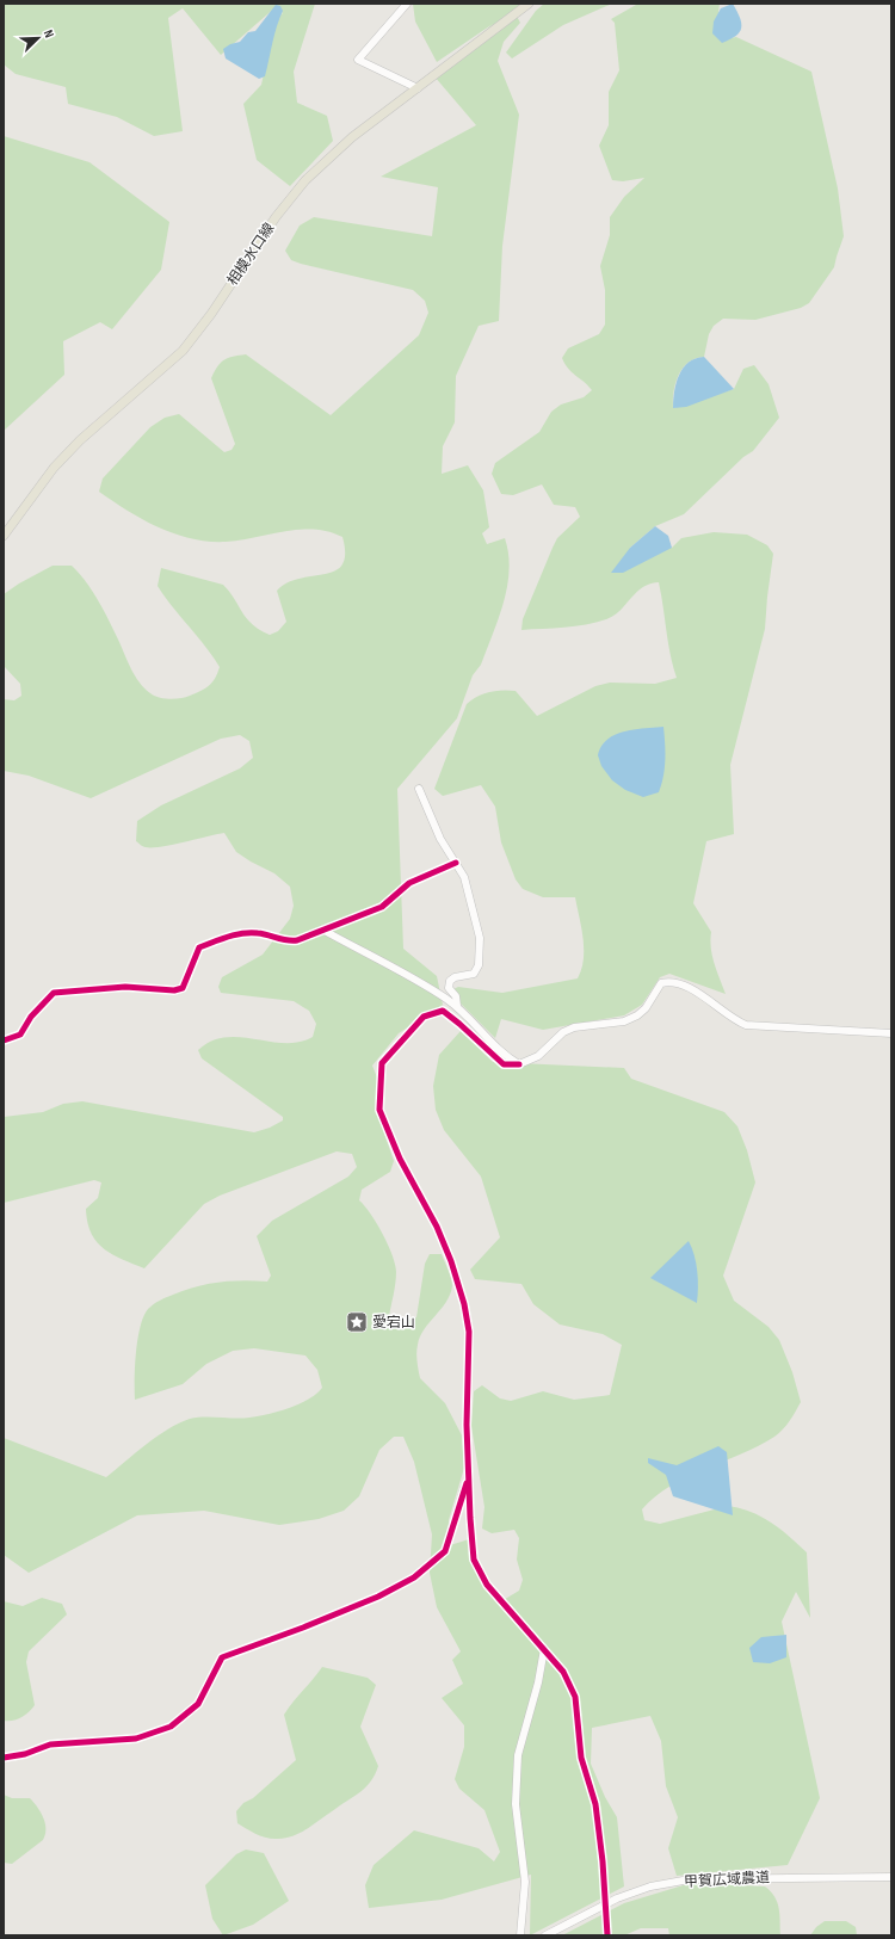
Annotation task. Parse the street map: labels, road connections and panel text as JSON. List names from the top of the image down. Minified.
{"streets":{"main road":["相模水口線"],"street":["甲賀広域農道"]},"places":{"place":["愛宕山"]},"north":"top right"}
